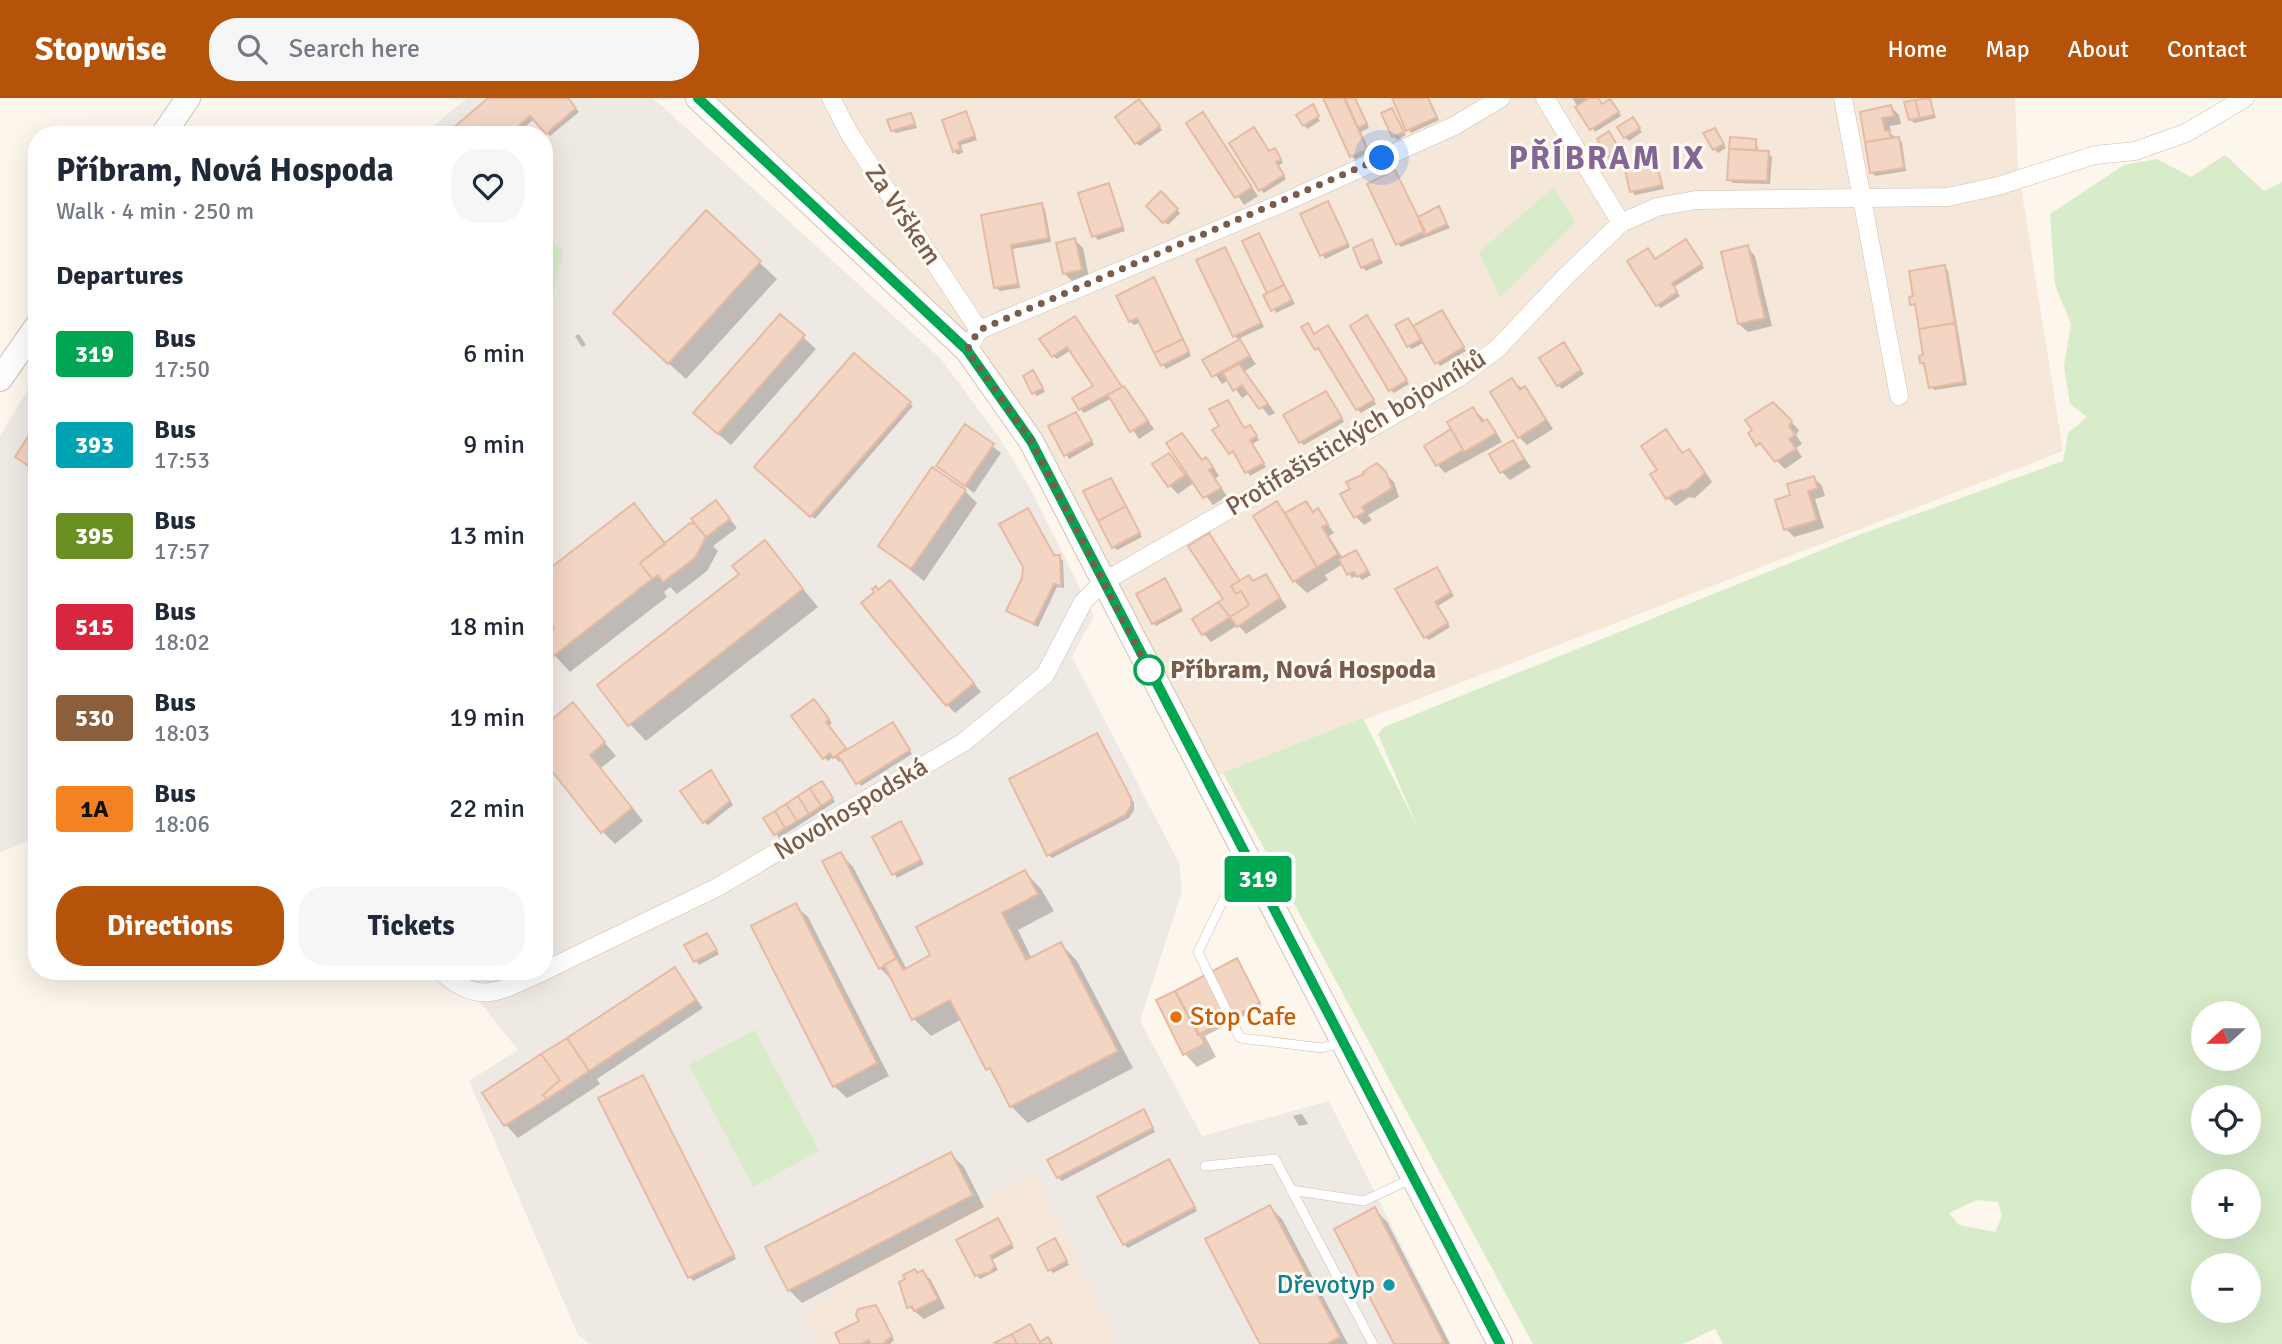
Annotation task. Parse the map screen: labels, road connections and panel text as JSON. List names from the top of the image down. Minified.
{"streets":{"street":["Za Vrškem","Protifašistických bojovníků","Novohospodská"]},"crossings":[["Protifašistických bojovníků","Novohospodská"]],"districts":["PŘÍBRAM IX"],"places":["Příbram, Nová Hospoda","Stop Cafe","Dřevotyp"],"lines":["bus line 319"],"north":"left","page":{"header":"Stopwise","search":"Search here","nav":["Home","Map","About","Contact"],"on_map":"319","heading":[["Příbram, Nová Hospoda","Walk · 4 min · 250 m"],"Departures"],"list":[{"mark":"319","name":"Bus","note":"17:50","value":"6 min"},{"mark":"393","name":"Bus","note":"17:53","value":"9 min"},{"mark":"395","name":"Bus","note":"17:57","value":"13 min"},{"mark":"515","name":"Bus","note":"18:02","value":"18 min"},{"mark":"530","name":"Bus","note":"18:03","value":"19 min"},{"mark":"1A","name":"Bus","note":"18:06","value":"22 min"}],"buttons":["Directions","Tickets"],"map_buttons":["+","−"]}}
